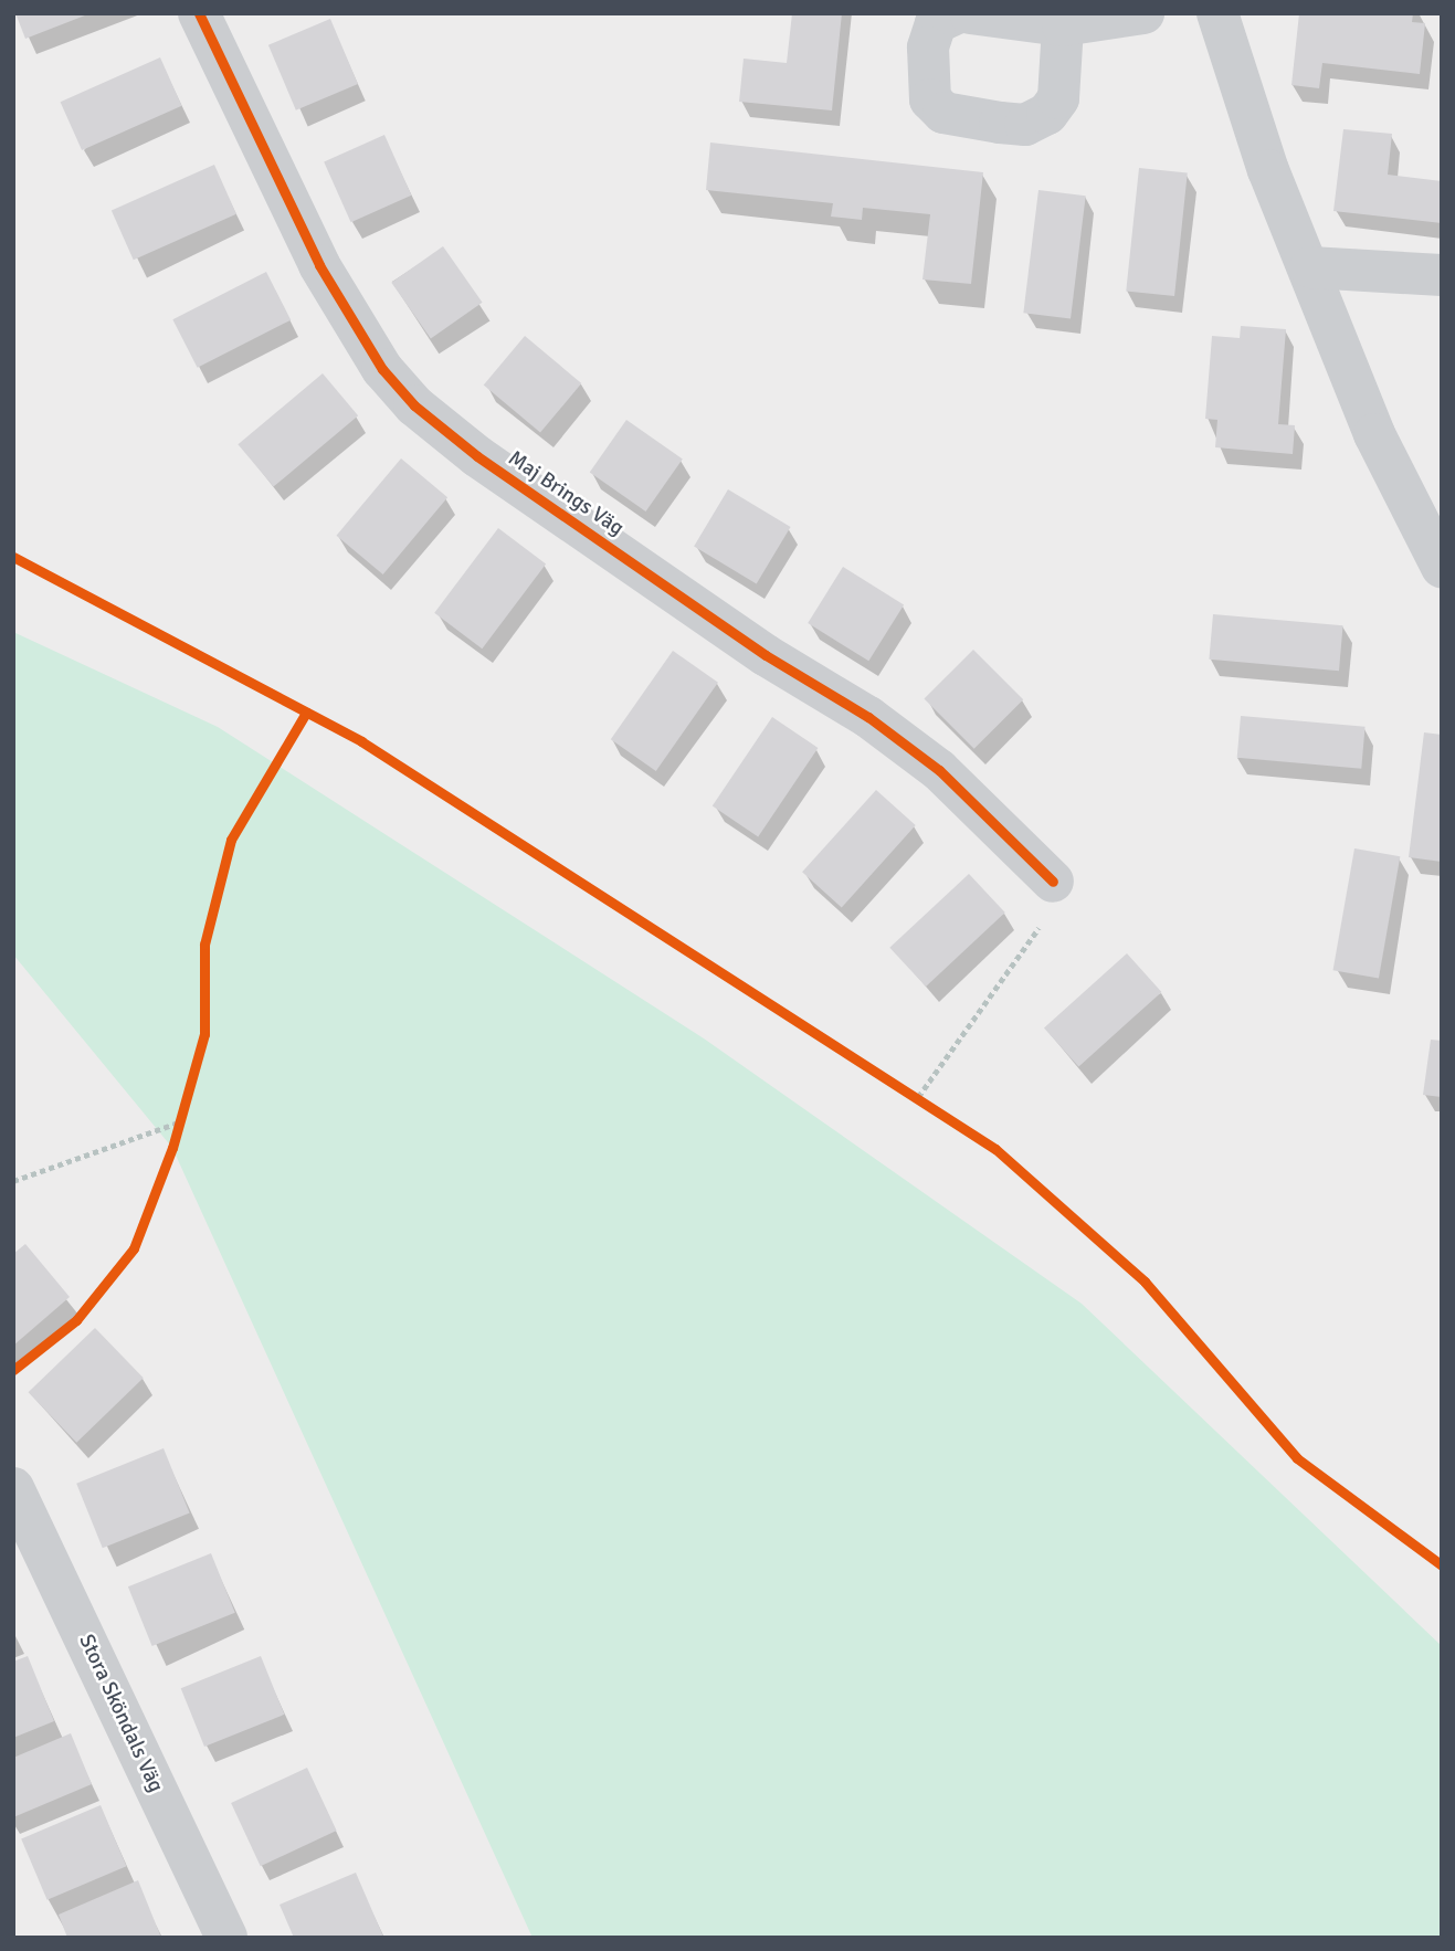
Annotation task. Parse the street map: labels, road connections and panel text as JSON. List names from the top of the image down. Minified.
{"streets":{"street":["Maj Brings Väg","Stora Sköndals Väg"]}}
